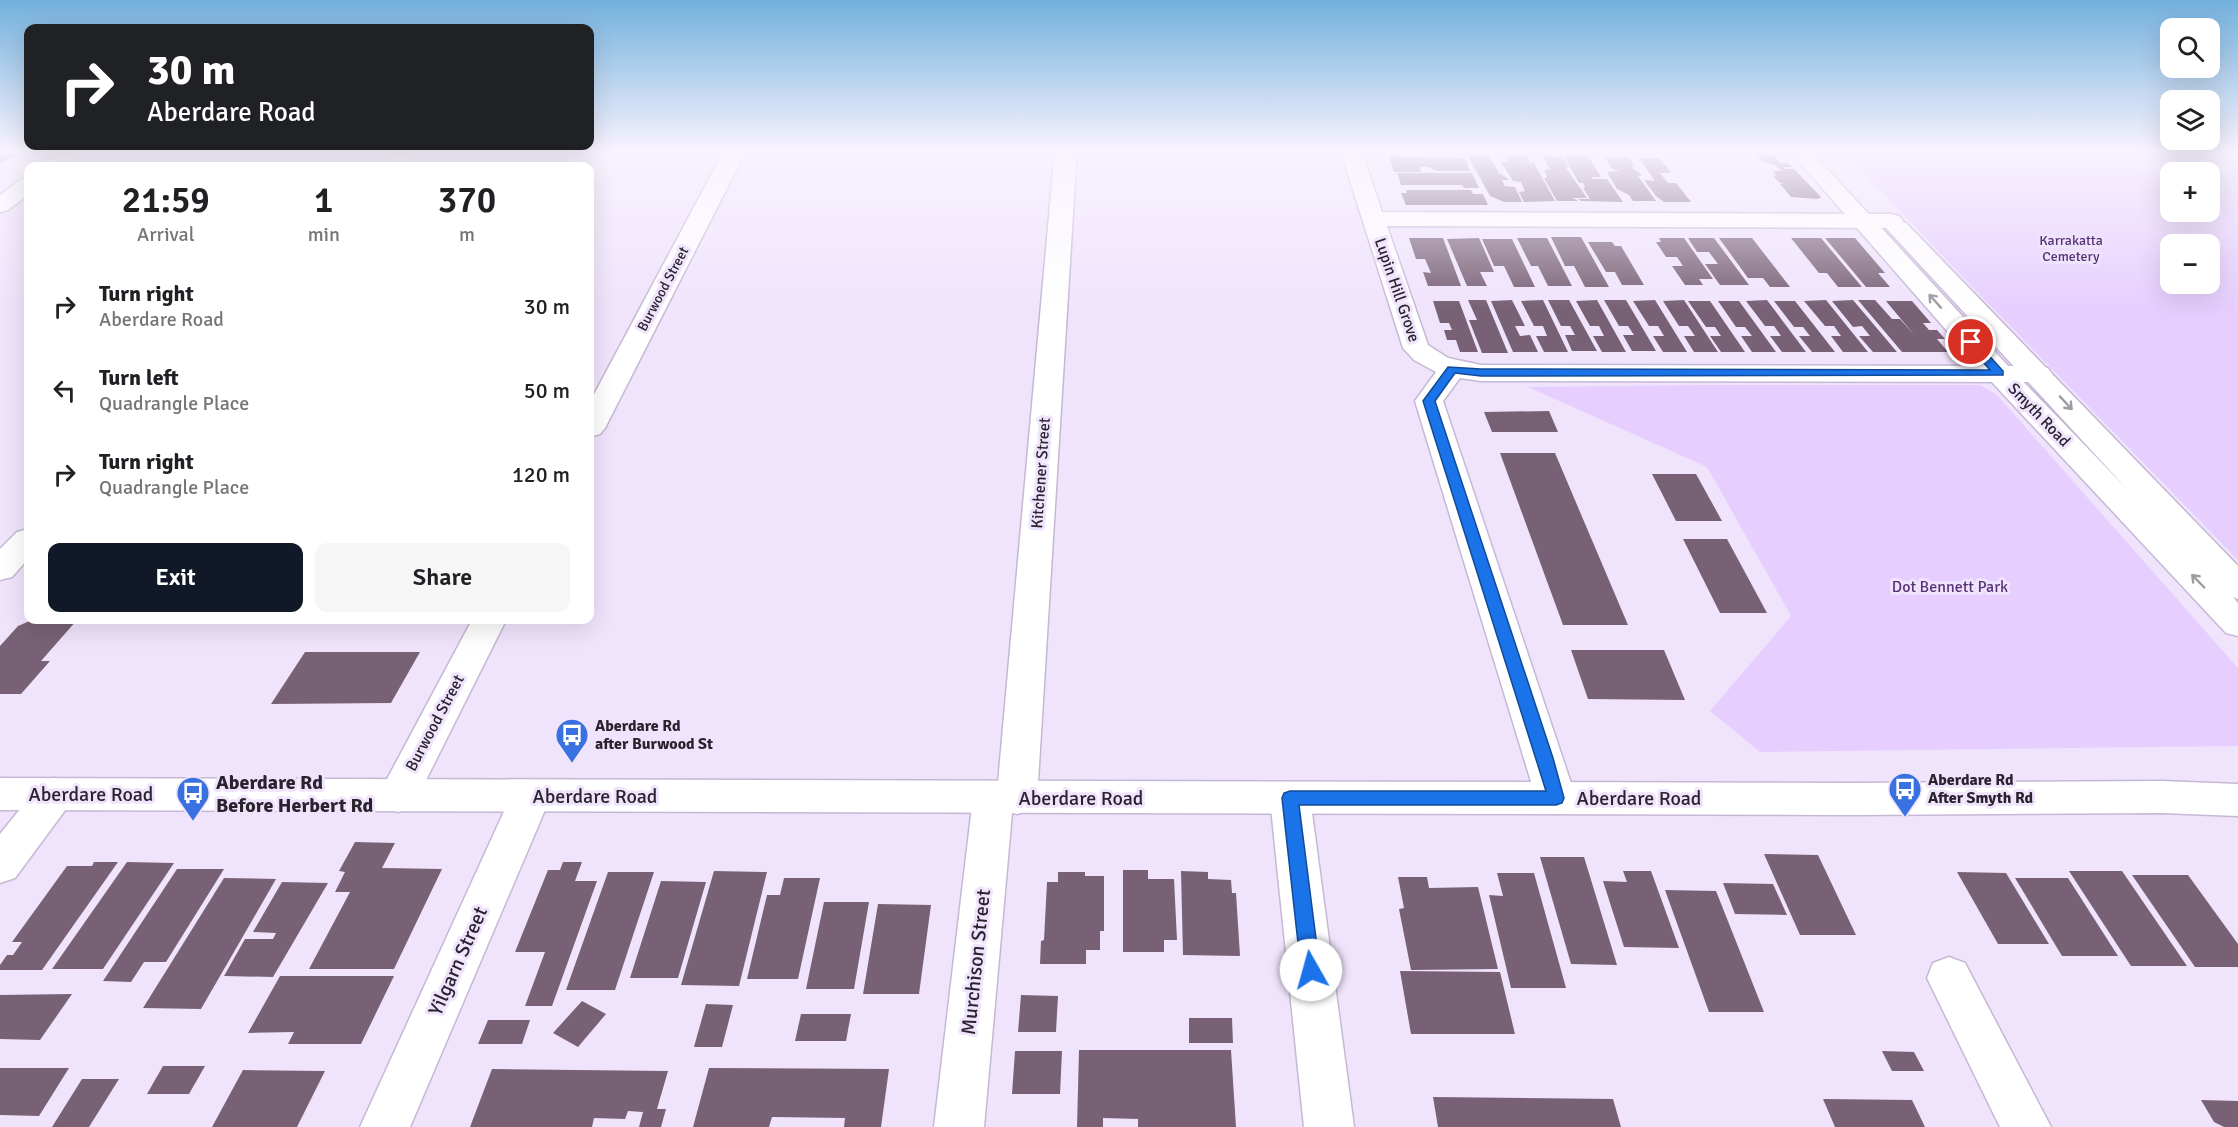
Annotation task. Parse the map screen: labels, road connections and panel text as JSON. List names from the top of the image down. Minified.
{"streets":{"street":["Burwood Street","Lupin Hill Grove","Smyth Road","Kitchener Street","Aberdare Road","Yilgarn Street","Murchison Street"]},"crossings":[["Burwood Street","Aberdare Road"],["Lupin Hill Grove","Smyth Road"],["Kitchener Street","Aberdare Road"],["Kitchener Street","Murchison Street"],["Aberdare Road","Yilgarn Street"],["Aberdare Road","Murchison Street"]],"parks":["Karrakatta Cemetery","Dot Bennett Park"],"places":{"bus stop":["Aberdare Rd after Burwood St","Aberdare Rd After Smyth Rd","Aberdare Rd Before Herbert Rd"]},"page":{"map_buttons":["+","−"],"turn":["30 m","Aberdare Road"],"eta":["21:59","Arrival","1","min","370","m"],"list":[{"name":"Turn right","note":"Aberdare Road","value":"30 m"},{"name":"Turn left","note":"Quadrangle Place","value":"50 m"},{"name":"Turn right","note":"Quadrangle Place","value":"120 m"}],"buttons":["Exit","Share"]}}
